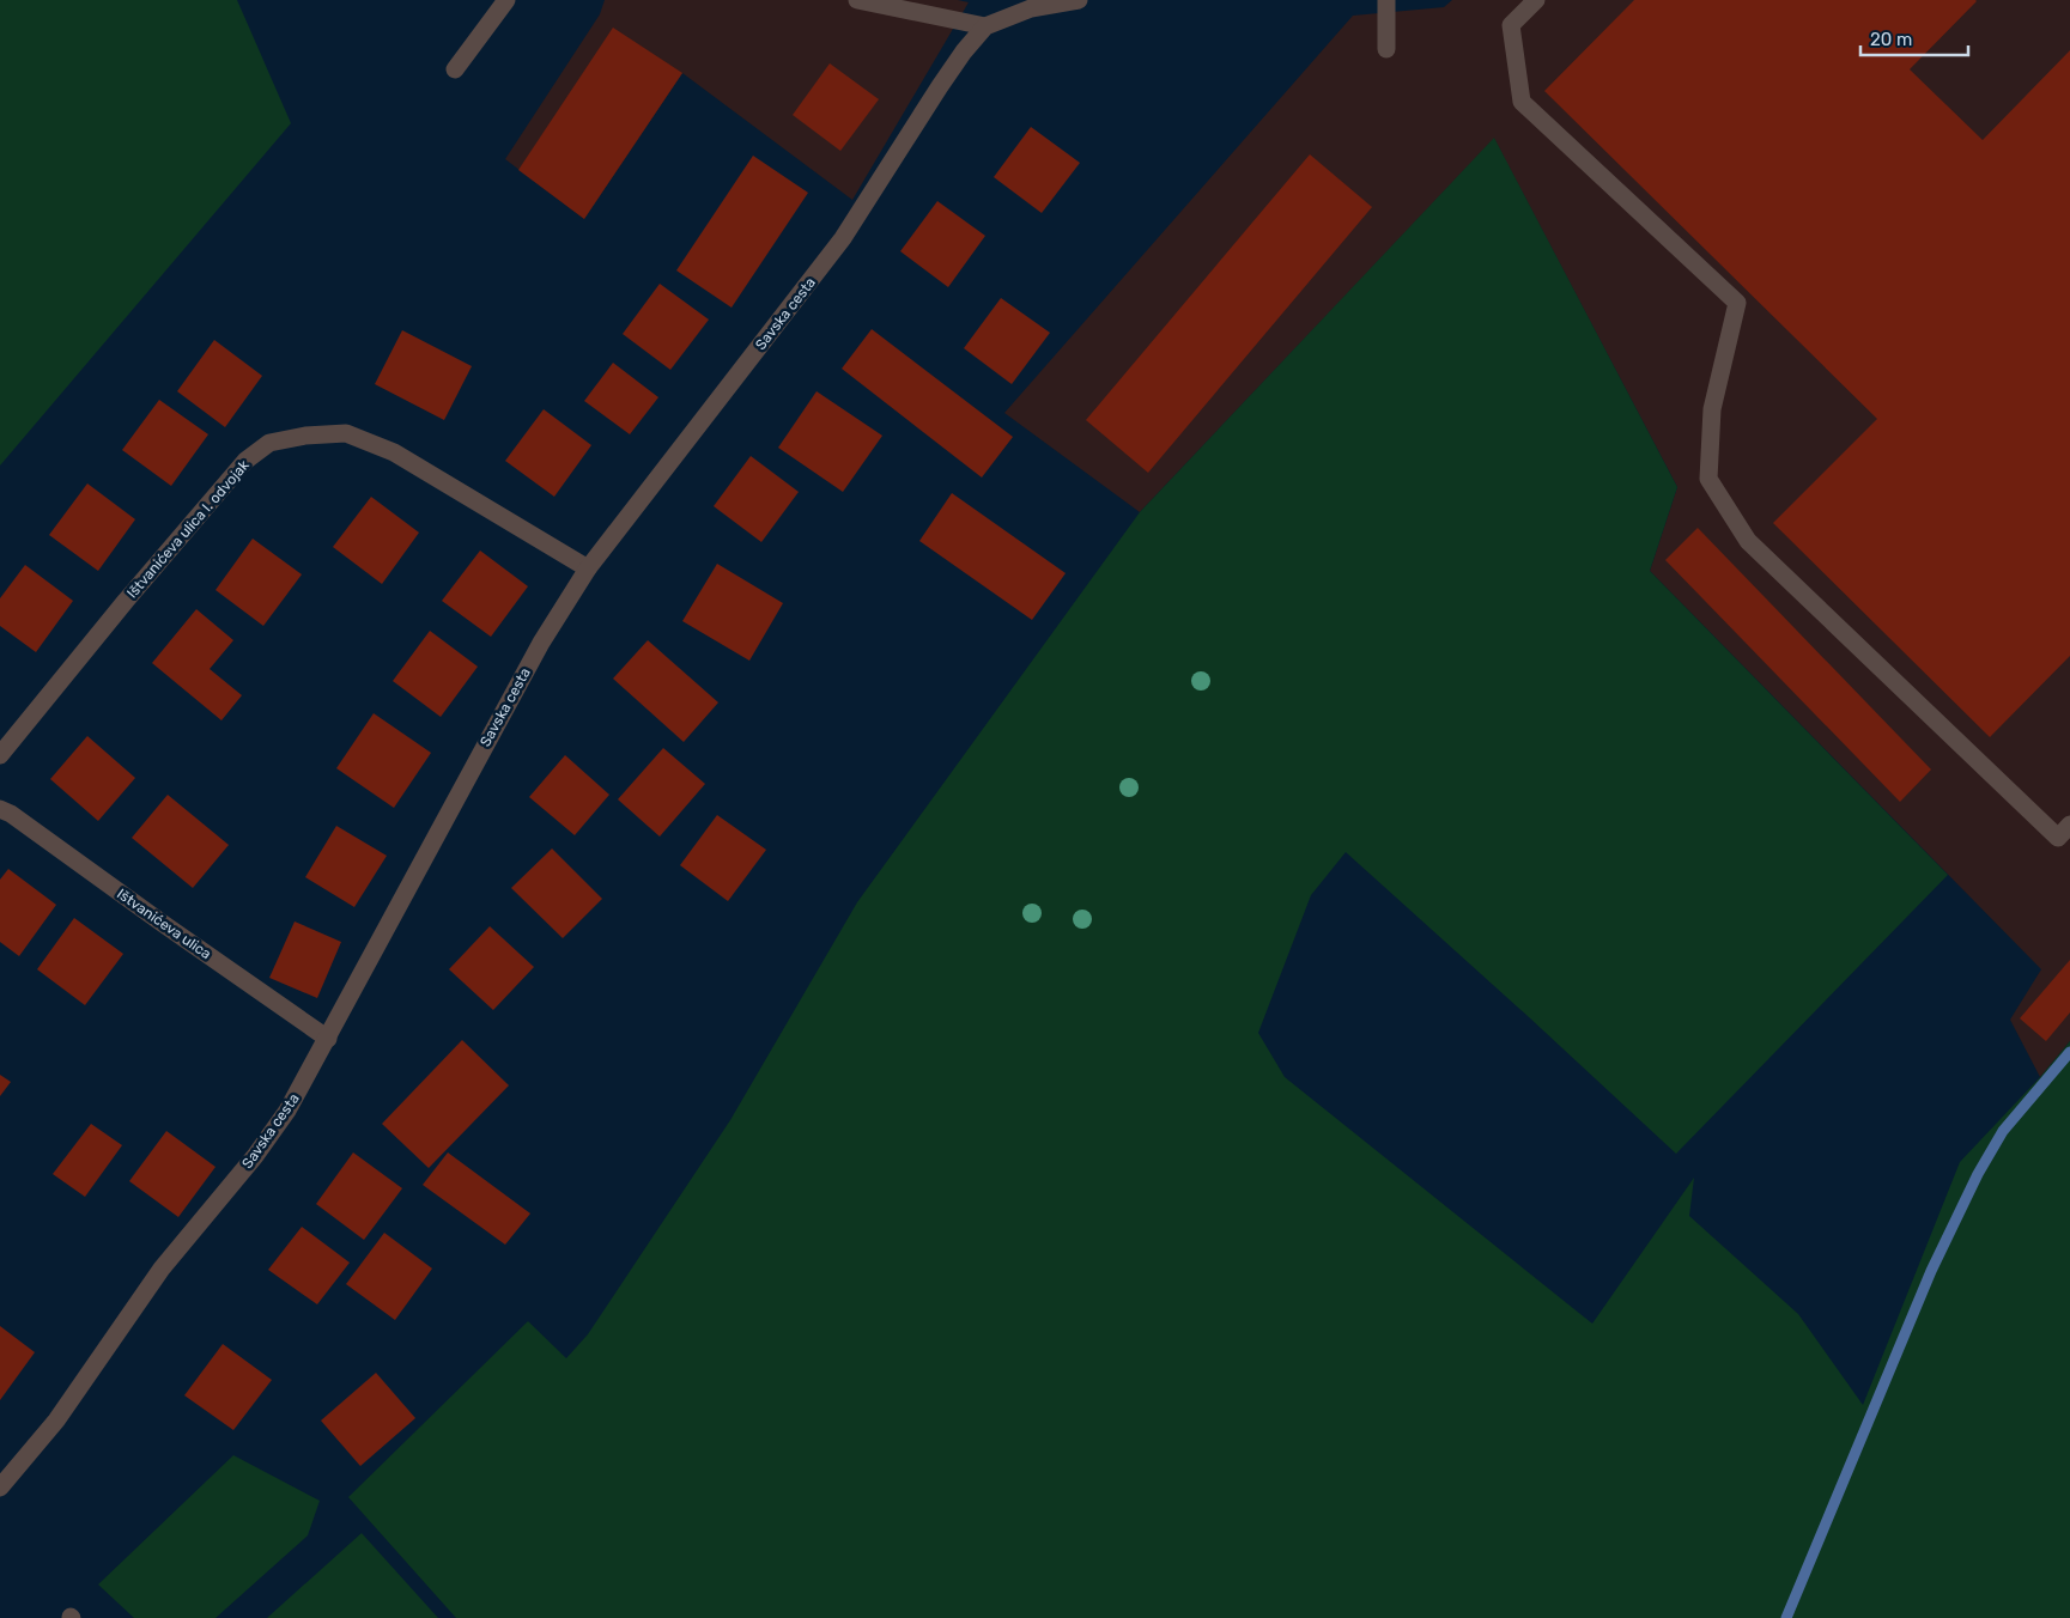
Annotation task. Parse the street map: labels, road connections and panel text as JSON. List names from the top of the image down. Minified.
{"streets":{"street":["Savska cesta","Ištvanićeva ulica I. odvojak","Ištvanićeva ulica"]},"crossings":[["Savska cesta","Ištvanićeva ulica I. odvojak"],["Savska cesta","Ištvanićeva ulica"]],"scale_bar":"20 m"}
